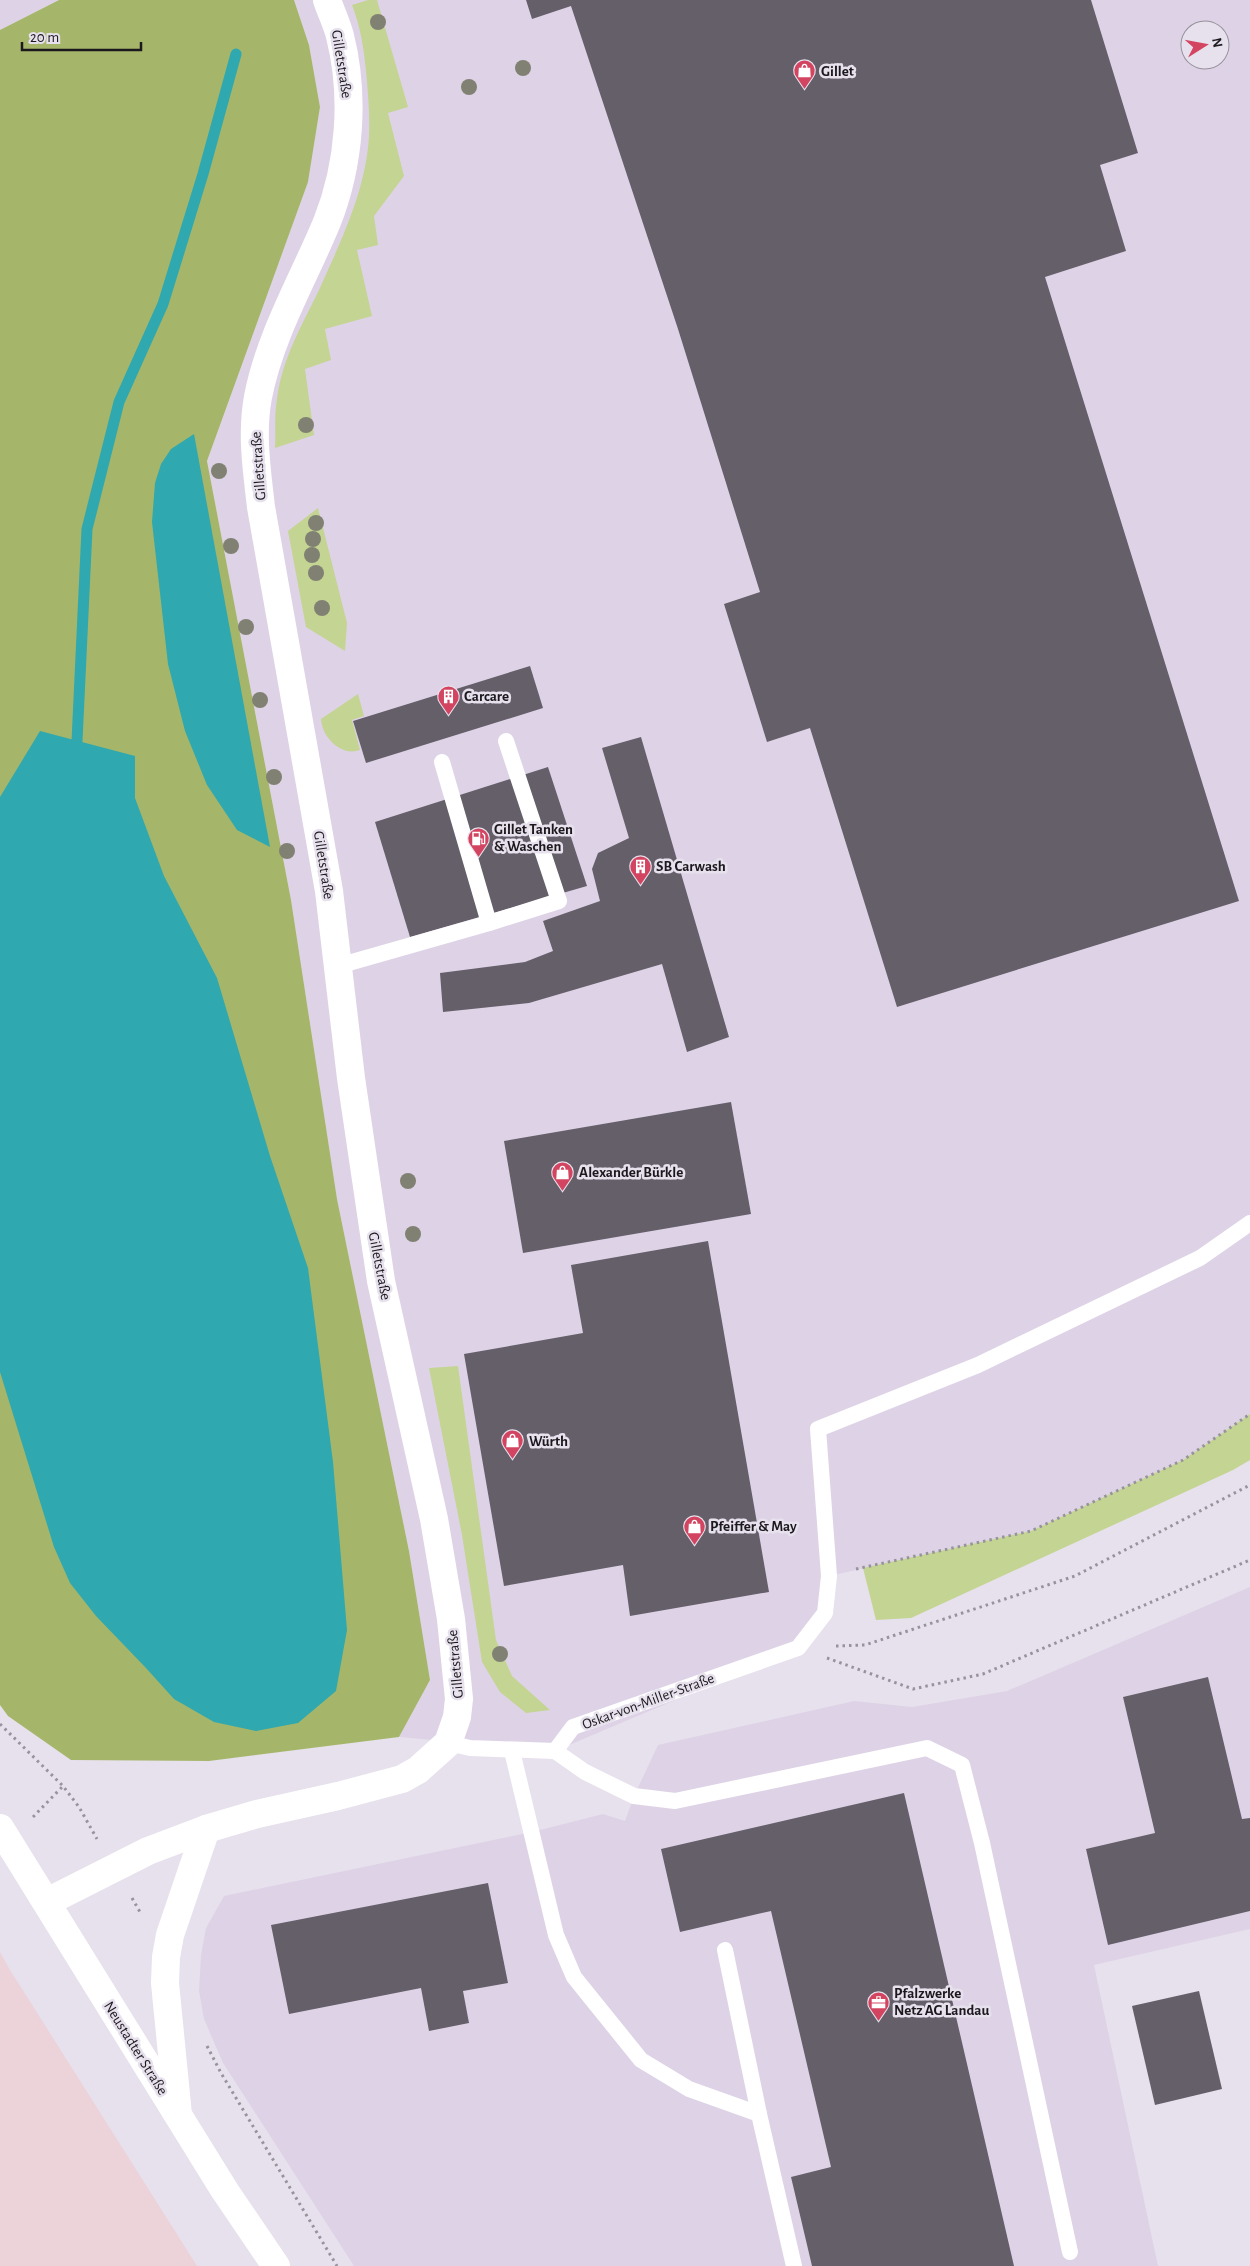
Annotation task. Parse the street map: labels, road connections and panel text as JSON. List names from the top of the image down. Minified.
{"streets":{"street":["Gilletstraße","Neustadter Straße"],"lane":["Oskar-von-Miller-Straße"]},"places":{"shop":["Gillet","Alexander Bürkle","Würth","Pfeiffer & May"],"building":["Carcare","SB Carwash"],"fuel station":["Gillet Tanken & Waschen"],"office":["Pfalzwerke Netz AG Landau"]},"scale_bar":"20 m","north":"right"}
